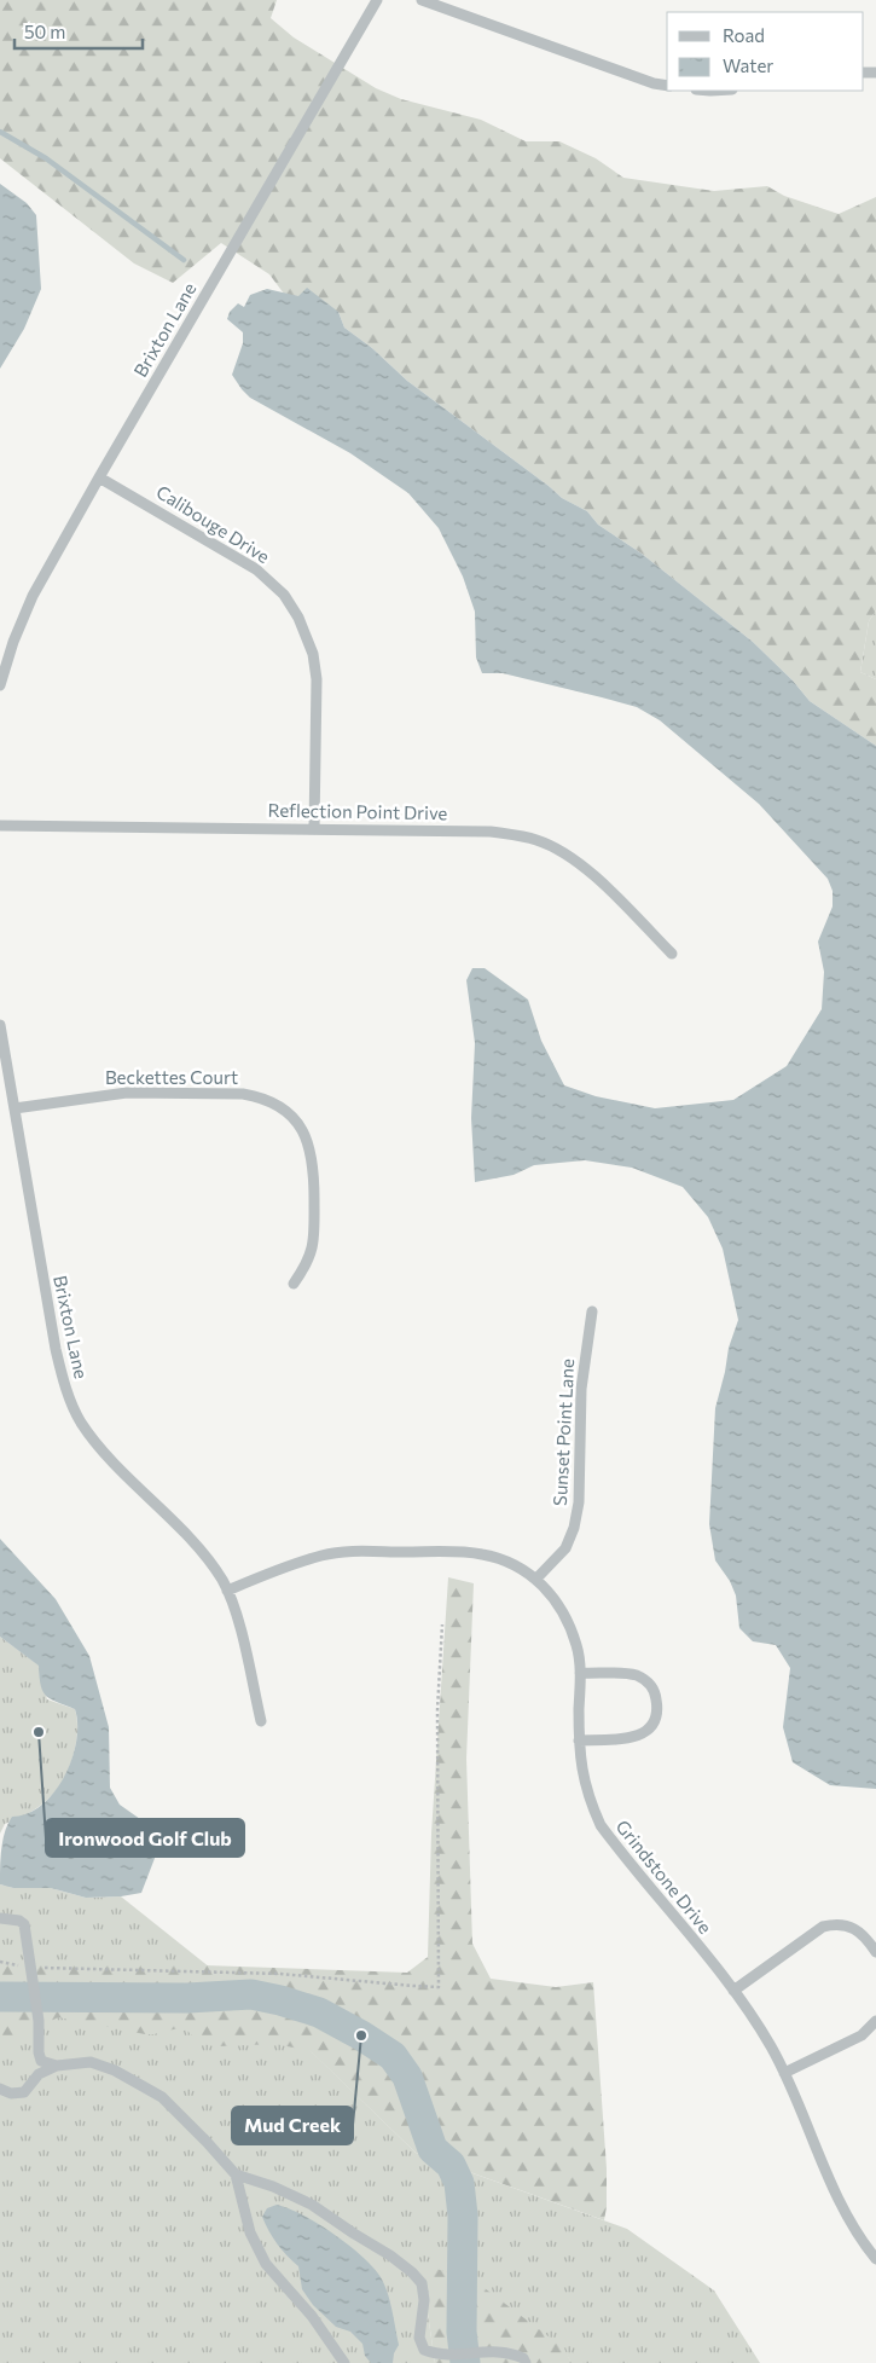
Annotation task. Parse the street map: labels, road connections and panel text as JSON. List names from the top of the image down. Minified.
{"streets":{"street":["Brixton Lane","Calibouge Drive","Reflection Point Drive","Beckettes Court","Sunset Point Lane","Grindstone Drive"]},"crossings":[["Brixton Lane","Calibouge Drive"],["Brixton Lane","Beckettes Court"],["Brixton Lane","Grindstone Drive"],["Calibouge Drive","Reflection Point Drive"],["Sunset Point Lane","Grindstone Drive"]],"places":["Ironwood Golf Club","Mud Creek"],"legend":["Road","Water"],"scale_bar":"50 m"}
